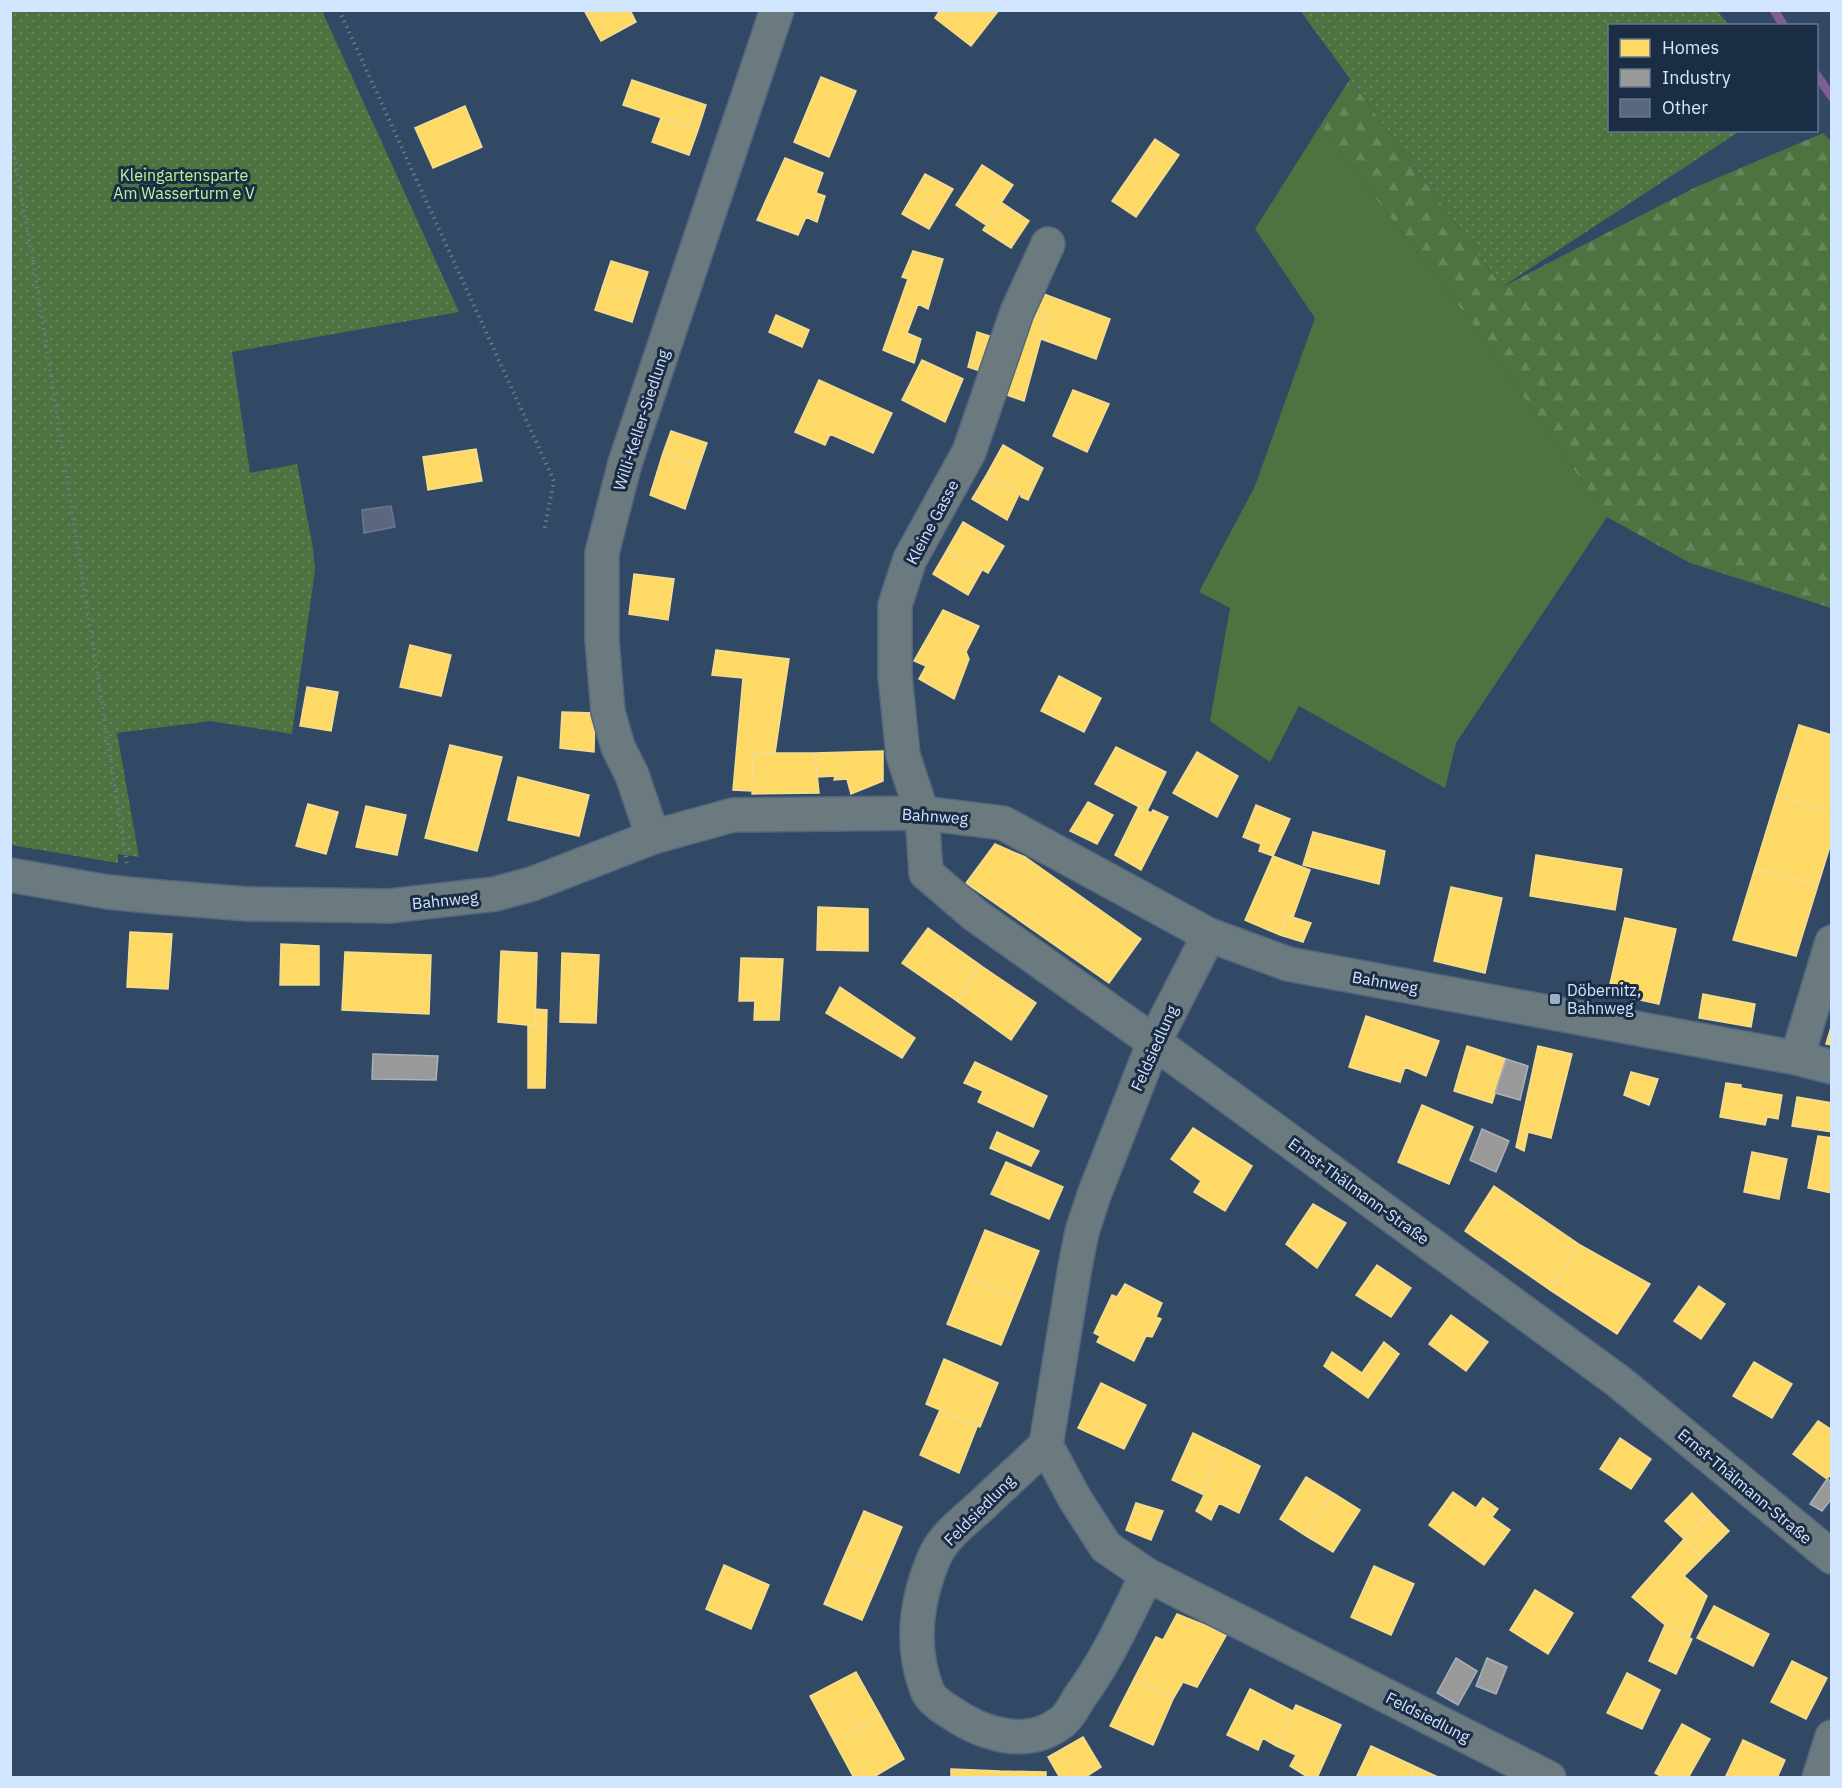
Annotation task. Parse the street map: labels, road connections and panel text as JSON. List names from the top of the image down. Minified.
{"streets":{"street":["Willi-Keller-Siedlung","Kleine Gasse","Bahnweg","Feldsiedlung","Ernst-Thälmann-Straße"]},"crossings":[["Willi-Keller-Siedlung","Bahnweg"],["Kleine Gasse","Bahnweg"],["Kleine Gasse","Ernst-Thälmann-Straße"],["Bahnweg","Feldsiedlung"],["Bahnweg","Ernst-Thälmann-Straße"],["Feldsiedlung","Ernst-Thälmann-Straße"]],"parks":["Kleingartensparte Am Wasserturm e V"],"places":{"transit":["Döbernitz, Bahnweg"]},"legend":["Homes","Industry","Other"]}
